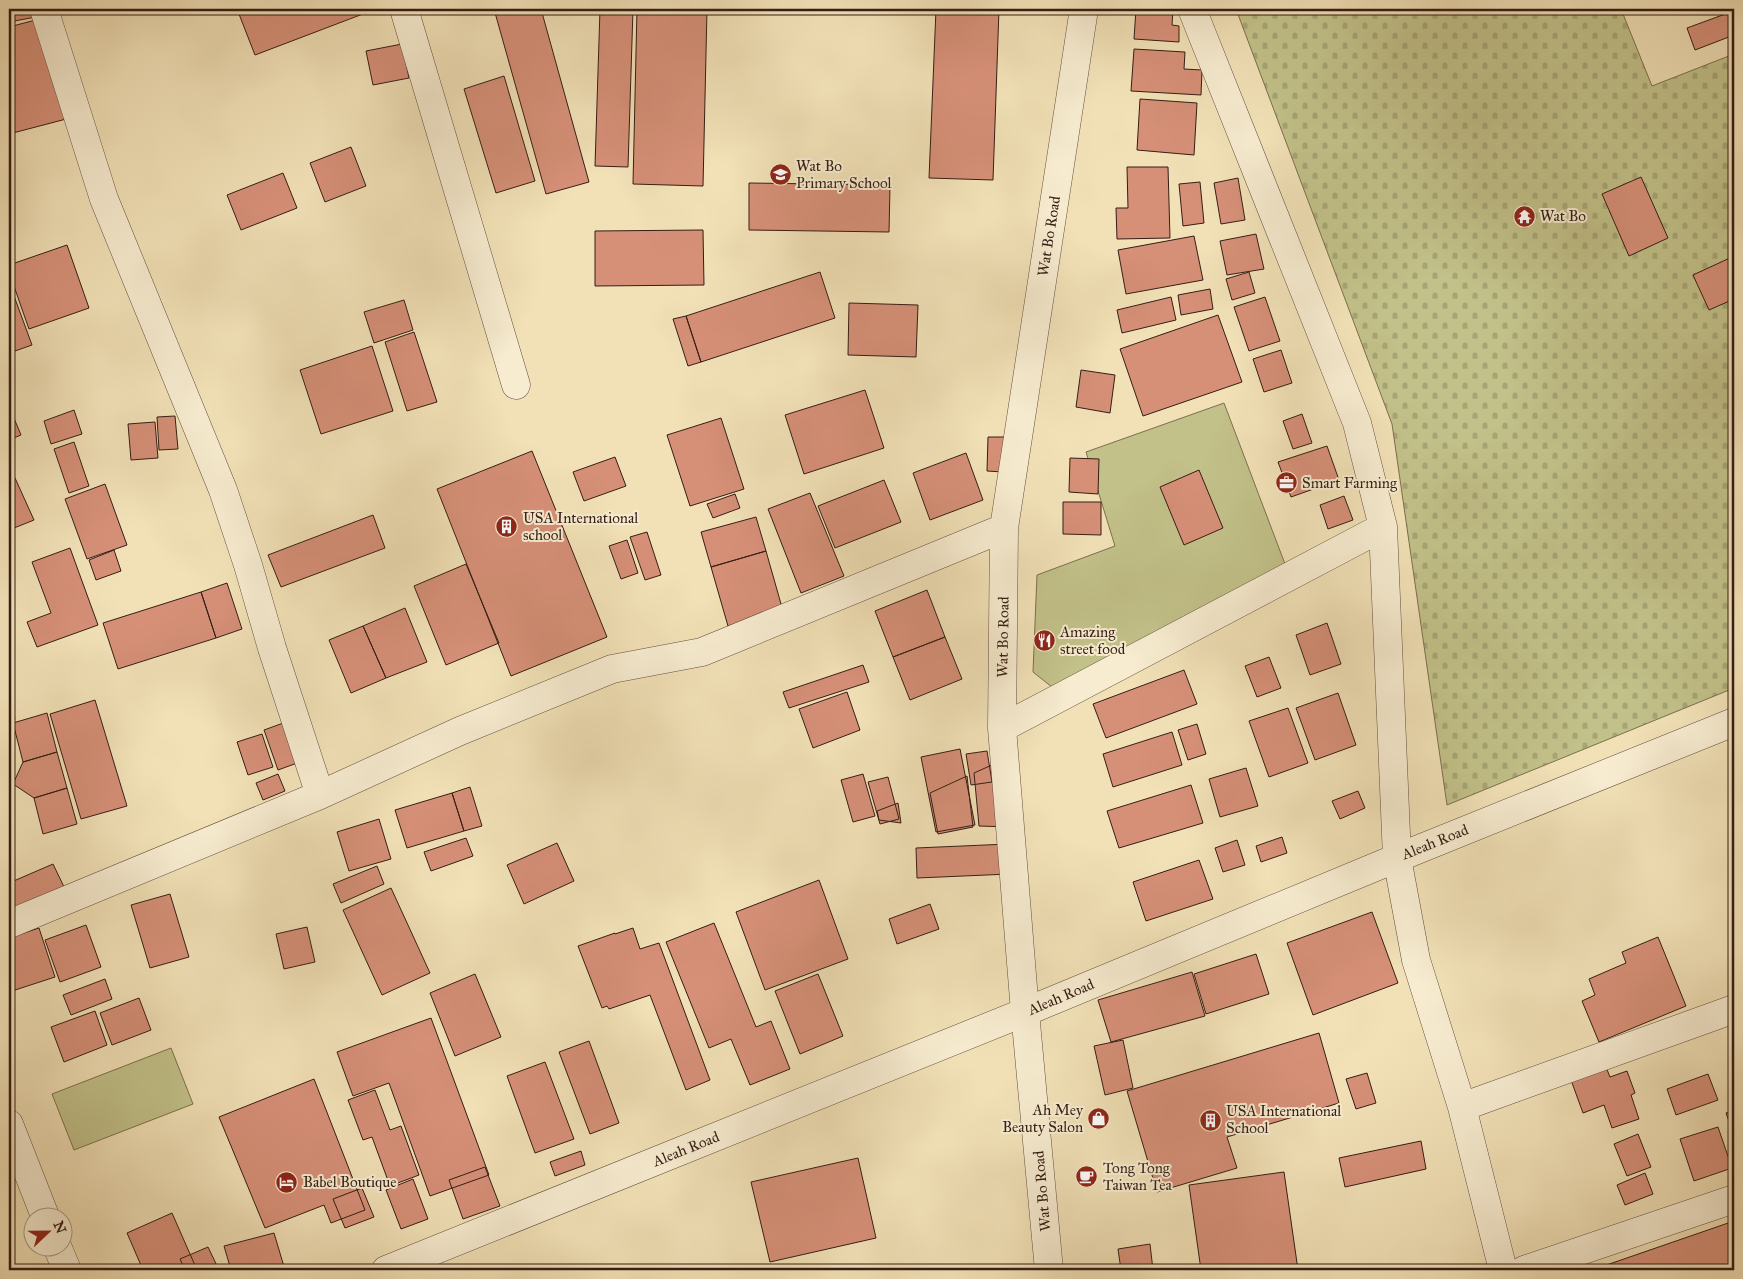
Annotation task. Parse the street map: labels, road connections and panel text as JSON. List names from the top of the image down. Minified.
{"streets":{"street":["Wat Bo Road","Aleah Road"]},"crossings":[["Wat Bo Road","Aleah Road"]],"places":{"school or university":["Wat Bo Primary School"],"temple":["Wat Bo"],"office":["Smart Farming"],"building":["USA International school","USA International School"],"restaurant":["Amazing street food"],"shop":["Ah Mey Beauty Salon"],"cafe":["Tong Tong Taiwan Tea"],"hotel":["Babel Boutique"]},"north":"right"}
